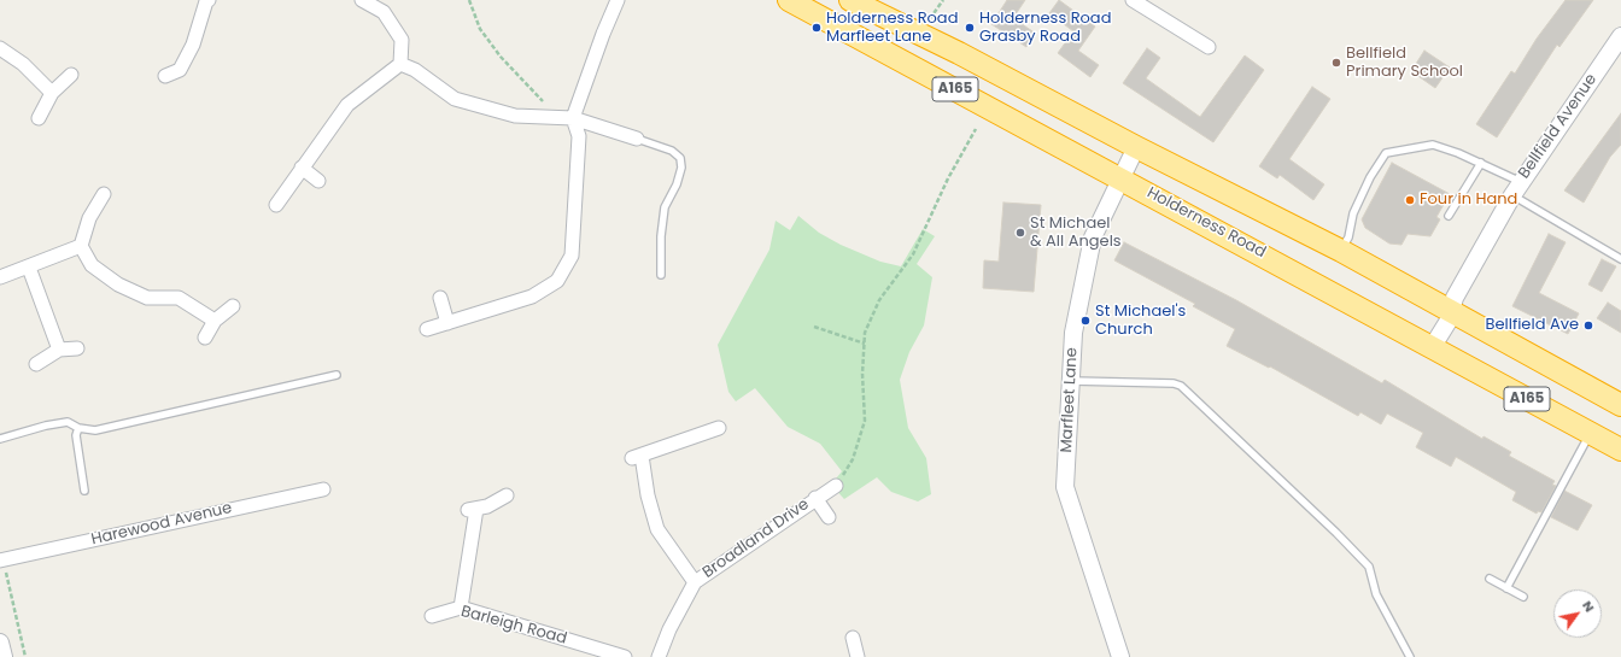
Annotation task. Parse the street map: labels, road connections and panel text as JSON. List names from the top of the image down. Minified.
{"streets":{"highway":["A165","Holderness Road"],"street":["Bellfield Avenue","Marfleet Lane","Harewood Avenue","Broadland Drive","Barleigh Road"]},"crossings":[["A165","Bellfield Avenue"],["A165","Marfleet Lane"],["Bellfield Avenue","Holderness Road"],["Holderness Road","Marfleet Lane"]],"places":["Holderness Road Marfleet Lane","Holderness Road Grasby Road","Bellfield Primary School","Four in Hand","St Michael & All Angels","St Michael's Church","Bellfield Ave"],"north":"top right"}
